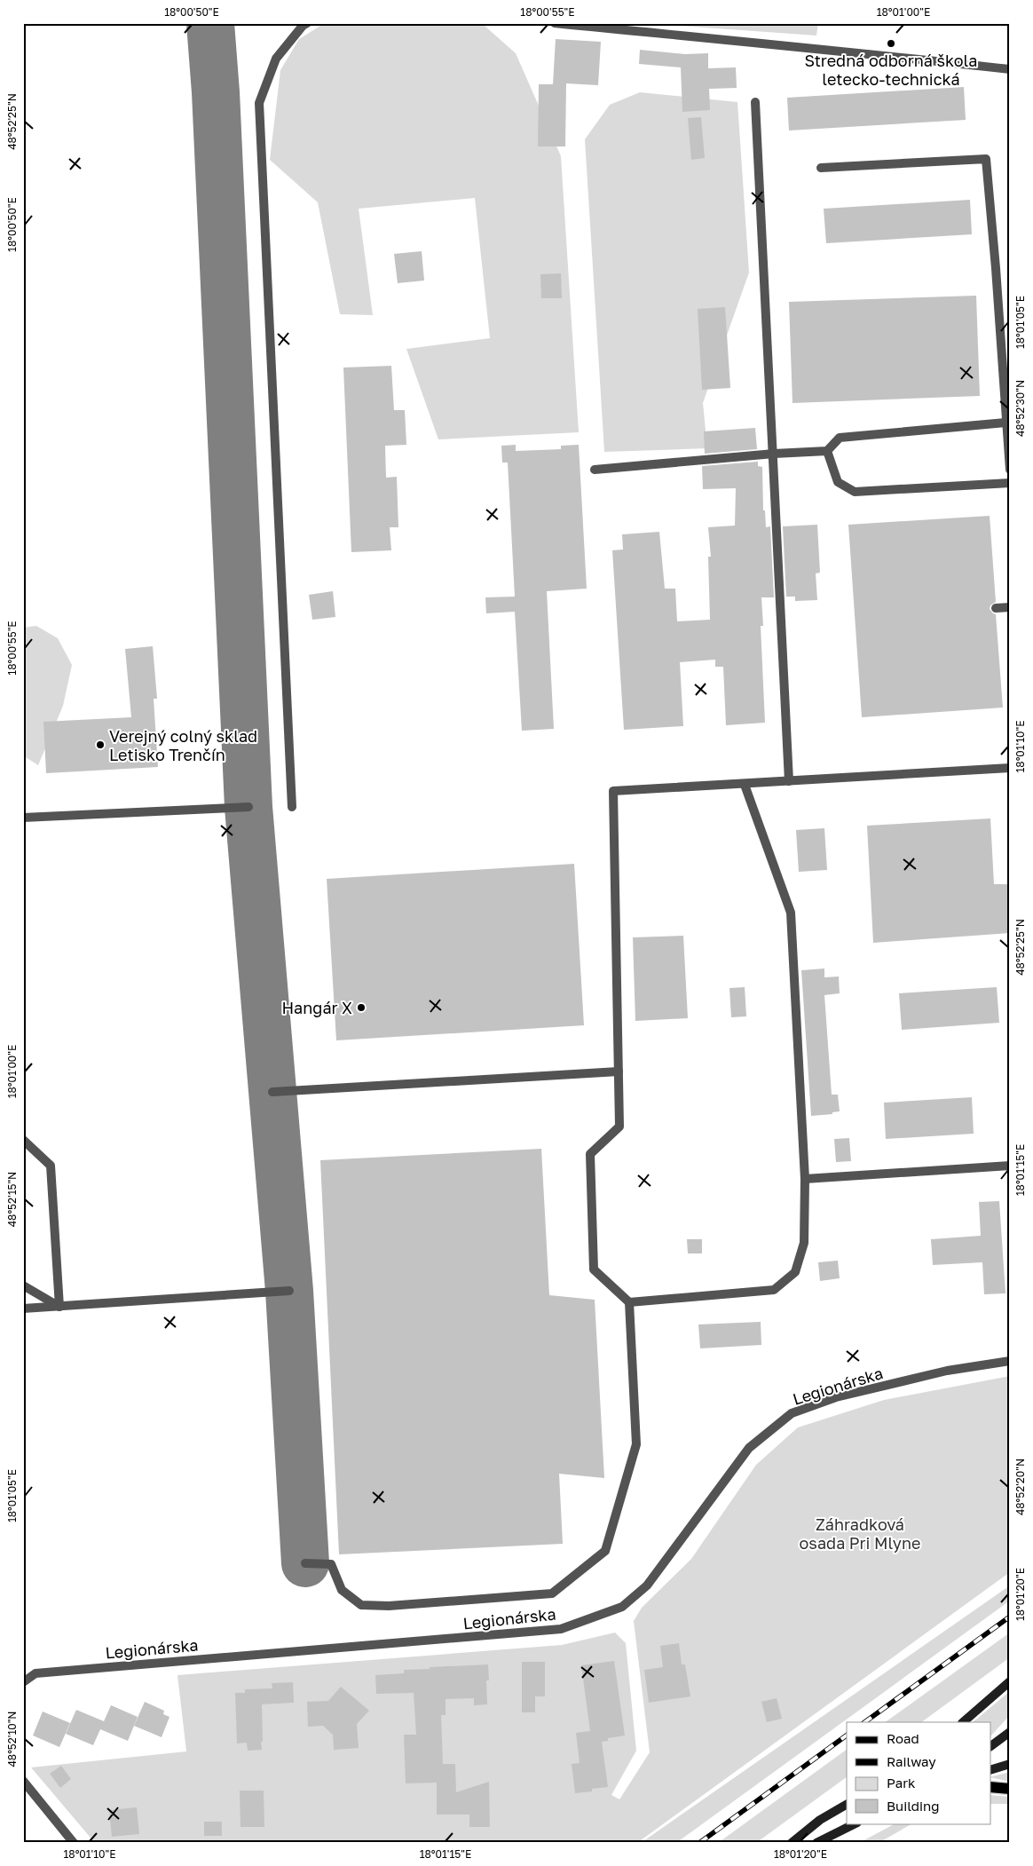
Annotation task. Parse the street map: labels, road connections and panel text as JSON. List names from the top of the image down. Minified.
{"streets":{"street":["Legionárska"]},"parks":["Záhradková osada Pri Mlyne"],"places":["Stredná odborná škola letecko-technická","Verejný colný sklad Letisko Trenčín","Hangár X"],"legend":["Road","Railway","Park","Building"],"coordinates":["18°00'50\"E","18°00'55\"E","18°01'00\"E","48°52'25\"N","18°01'05\"E","48°52'30\"N","18°01'10\"E","18°01'15\"E","48°52'15\"N","48°52'20\"N","18°01'20\"E","48°52'10\"N"]}
